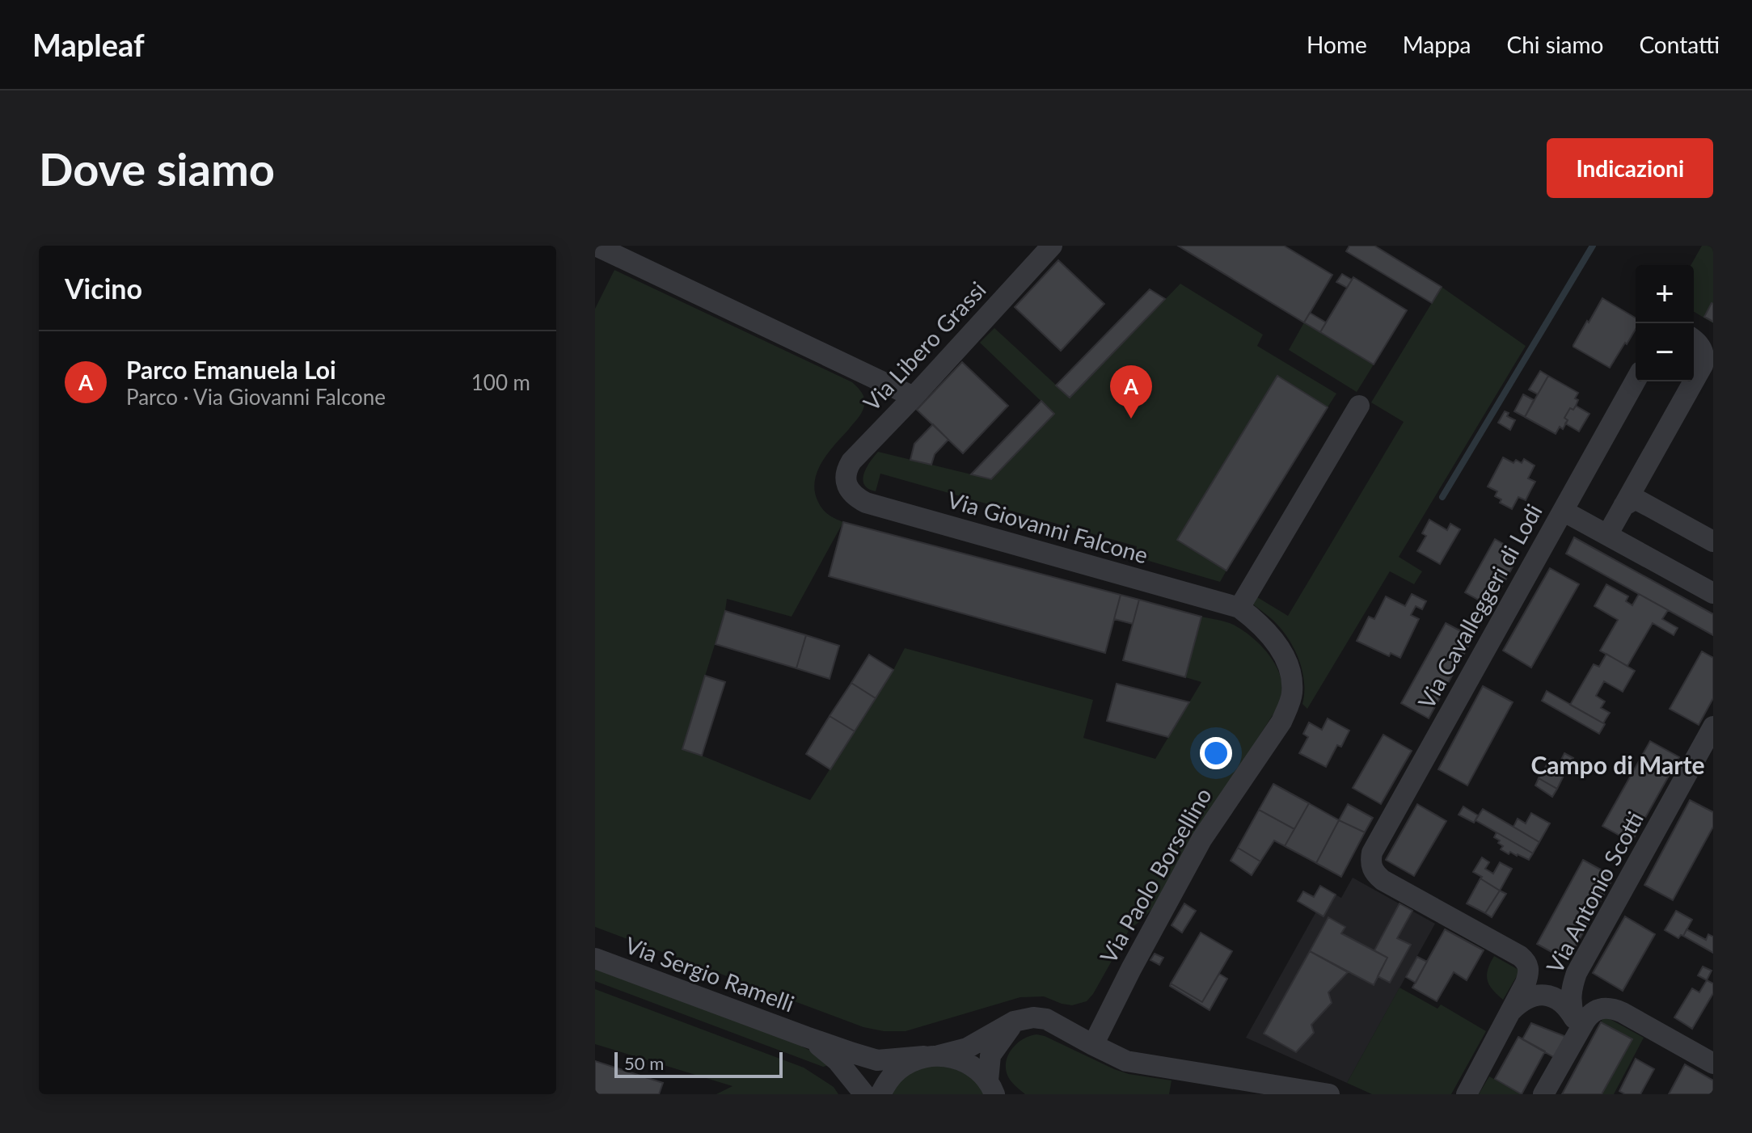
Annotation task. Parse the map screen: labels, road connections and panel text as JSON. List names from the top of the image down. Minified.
{"streets":{"street":["Via Libero Grassi","Via Giovanni Falcone","Via Cavalleggeri di Lodi","Via Paolo Borsellino","Via Antonio Scotti","Via Sergio Ramelli"]},"crossings":[["Via Libero Grassi","Via Giovanni Falcone"],["Via Giovanni Falcone","Via Paolo Borsellino"]],"districts":["Campo di Marte"],"scale_bar":"50 m","page":{"header":"Mapleaf","nav":["Home","Mappa","Chi siamo","Contatti"],"buttons":"Indicazioni","title":"Dove siamo","heading":"Vicino","map_buttons":["+","−"],"list":[{"mark":"A","name":"Parco Emanuela Loi","note":"Parco · Via Giovanni Falcone","value":"100 m"}],"pins":"A","scale":"50 m"}}
